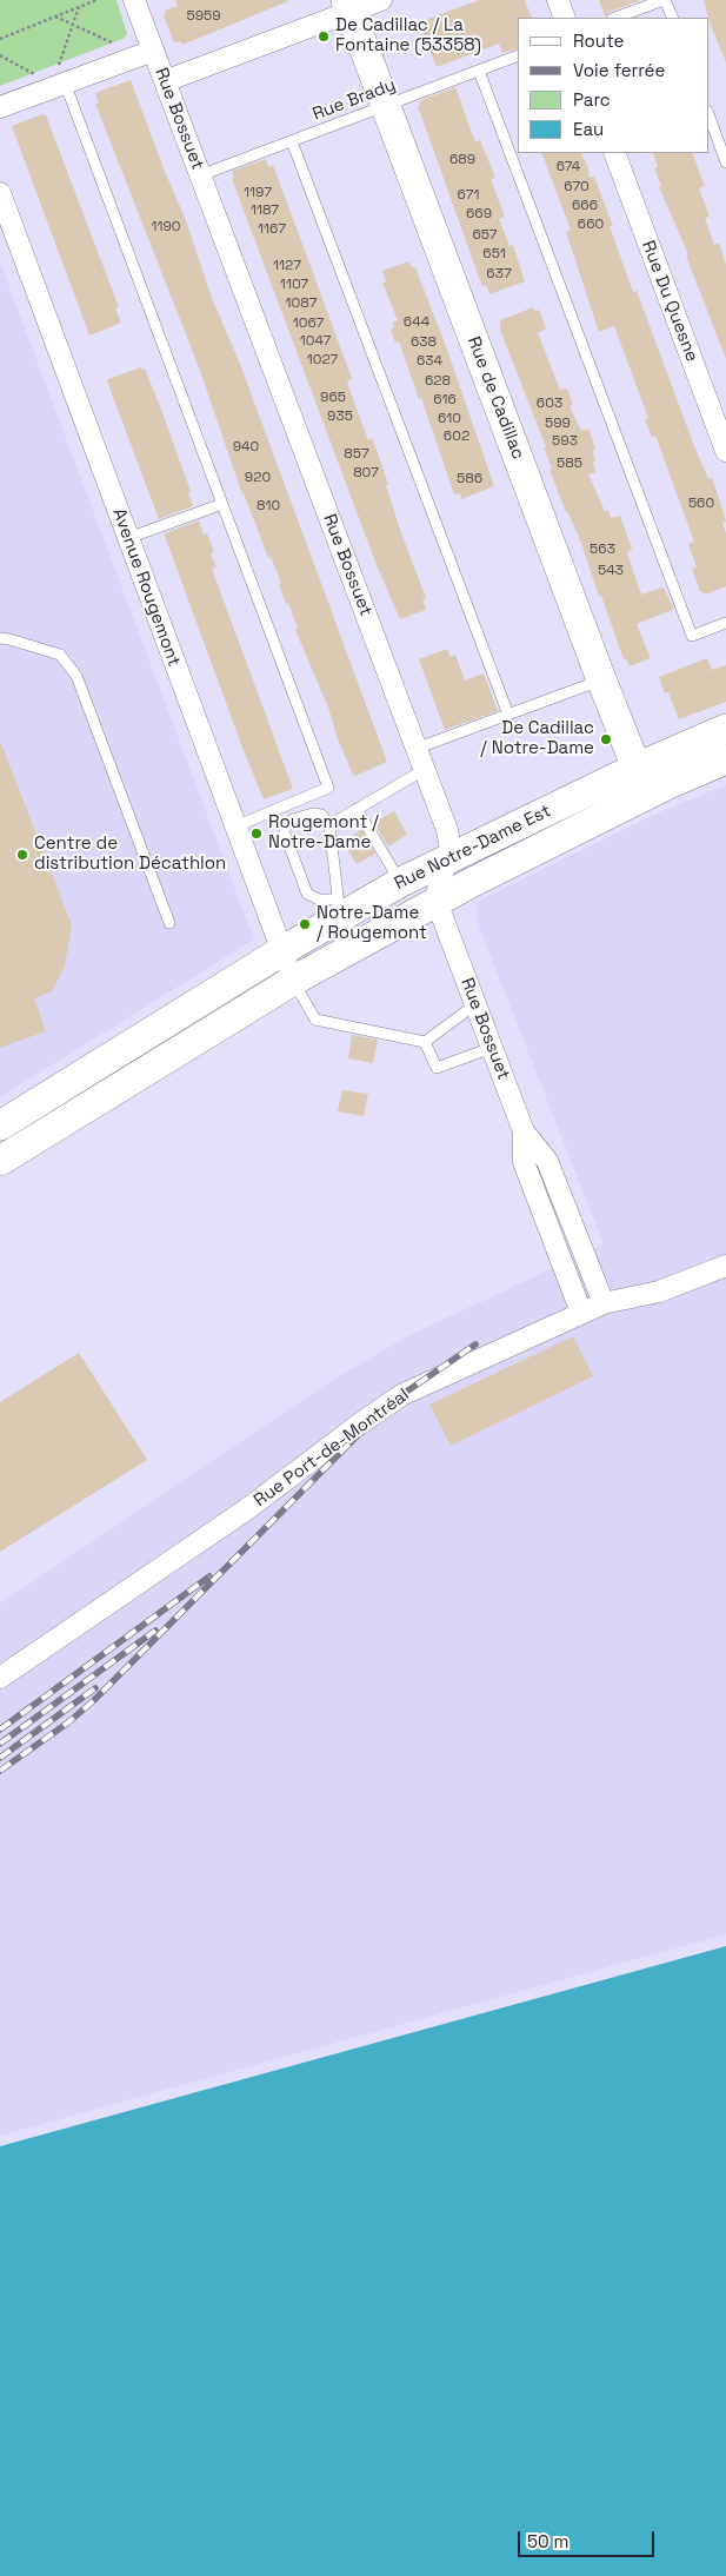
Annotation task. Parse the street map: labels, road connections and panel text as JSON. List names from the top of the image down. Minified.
{"streets":{"main road":["Rue de Cadillac","Rue Notre-Dame Est"],"street":["Rue Bossuet","Rue Du Quesne","Avenue Rougemont","Rue Port-de-Montréal"],"lane":["Rue Brady"]},"crossings":[["Rue Brady","Rue Bossuet"],["Rue Brady","Rue de Cadillac"],["Rue Bossuet","Rue Notre-Dame Est"],["Rue Bossuet","Rue Port-de-Montréal"],["Rue de Cadillac","Rue Notre-Dame Est"],["Avenue Rougemont","Rue Notre-Dame Est"]],"places":["De Cadillac / La Fontaine (53358)","De Cadillac / Notre-Dame","Rougemont / Notre-Dame","Centre de distribution Décathlon","Notre-Dame / Rougemont"],"house_numbers":["5959","689","674","670","1197","671","666","1187","669","660","1190","1167","657","651","1127","637","1107","1087","644","1067","1047","638","1027","634","628","965","616","603","935","610","599","602","593","940","857","585","807","920","586","560","810","563","543"],"legend":["Route","Voie ferrée","Parc","Eau"],"scale_bar":"50 m"}
